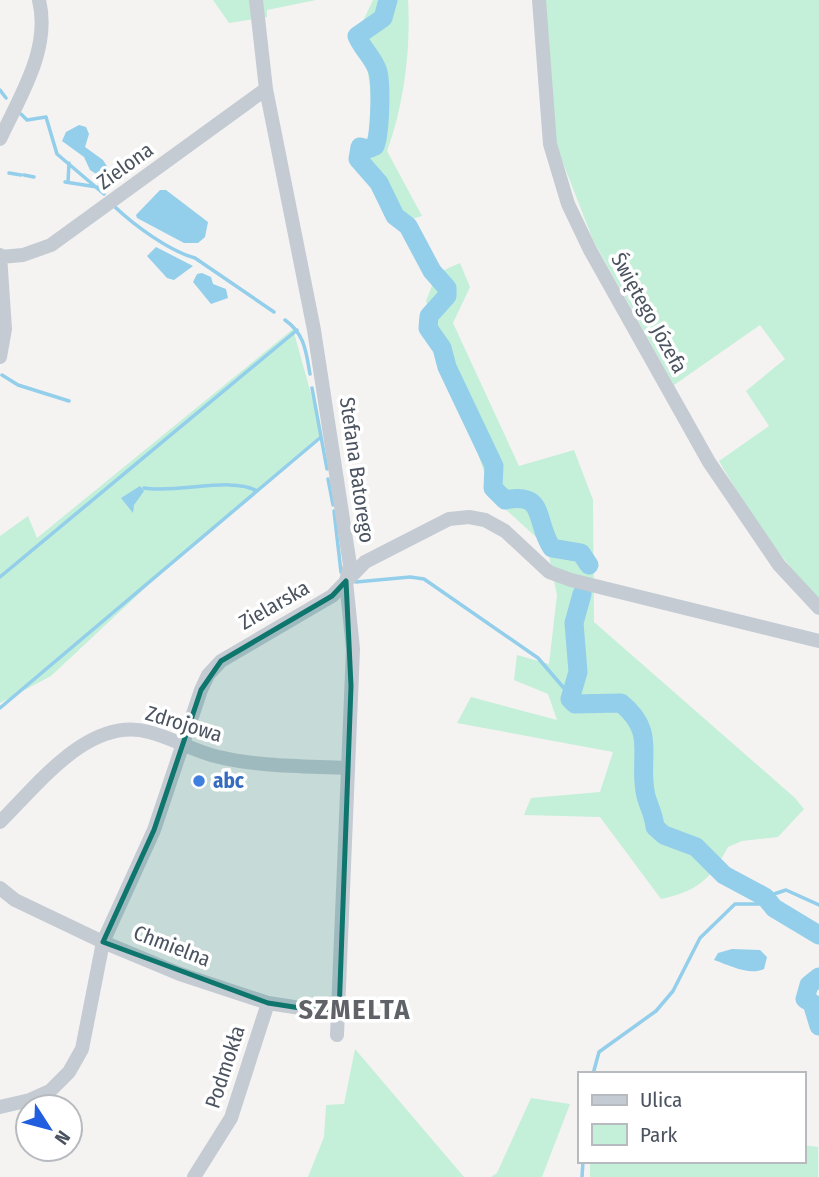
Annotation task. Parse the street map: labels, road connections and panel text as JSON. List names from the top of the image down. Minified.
{"streets":{"street":["Zielona","Świętego Józefa","Stefana Batorego","Zielarska","Zdrojowa","Chmielna","Podmokła"]},"crossings":[["Zielona","Stefana Batorego"],["Stefana Batorego","Zielarska"],["Stefana Batorego","Zdrojowa"],["Stefana Batorego","Chmielna"],["Zielarska","Zdrojowa"],["Zielarska","Chmielna"],["Chmielna","Podmokła"]],"districts":["SZMELTA"],"places":["abc"],"legend":["Ulica","Park"],"north":"bottom right"}
